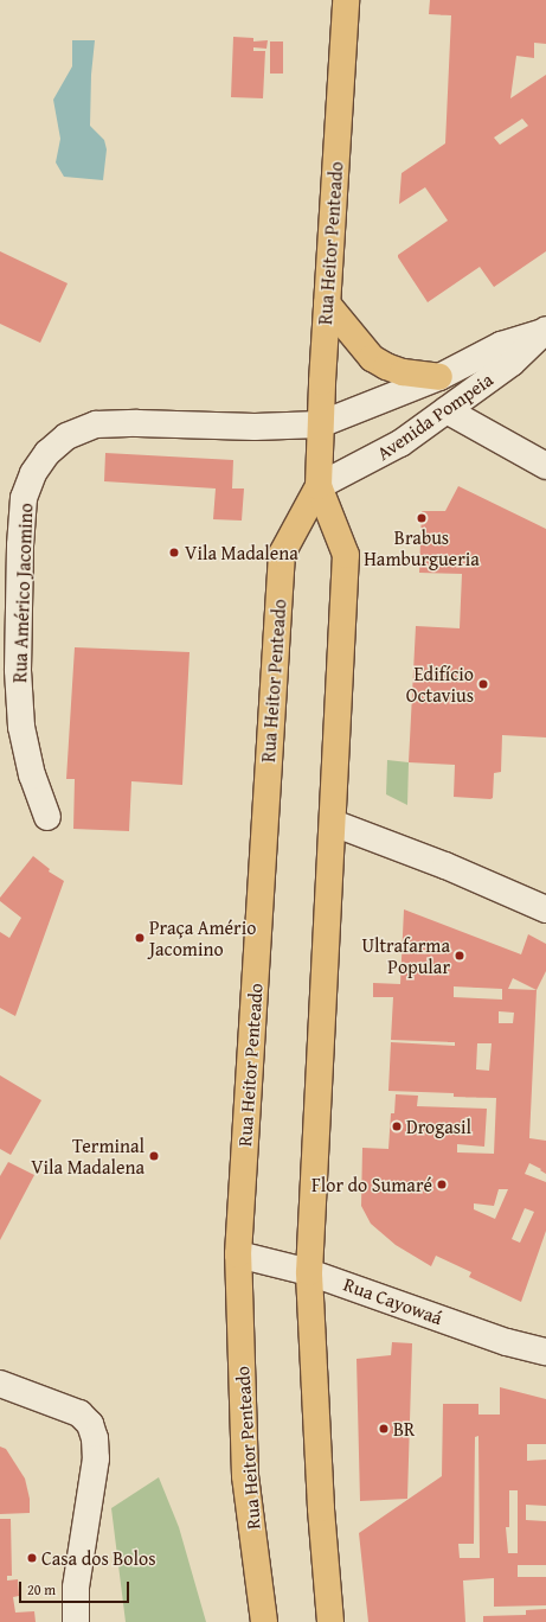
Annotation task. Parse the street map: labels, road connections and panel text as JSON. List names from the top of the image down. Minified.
{"streets":{"main road":["Rua Heitor Penteado"],"street":["Avenida Pompeia","Rua Américo Jacomino","Rua Cayowaá"]},"crossings":[["Rua Heitor Penteado","Avenida Pompeia"],["Rua Heitor Penteado","Rua Américo Jacomino"],["Rua Heitor Penteado","Rua Cayowaá"],["Avenida Pompeia","Rua Américo Jacomino"]],"places":["Brabus Hamburgueria","Vila Madalena","Edifício Octavius","Praça Amério Jacomino","Ultrafarma Popular","Drogasil","Terminal Vila Madalena","Flor do Sumaré","BR","Casa dos Bolos"],"scale_bar":"20 m"}
